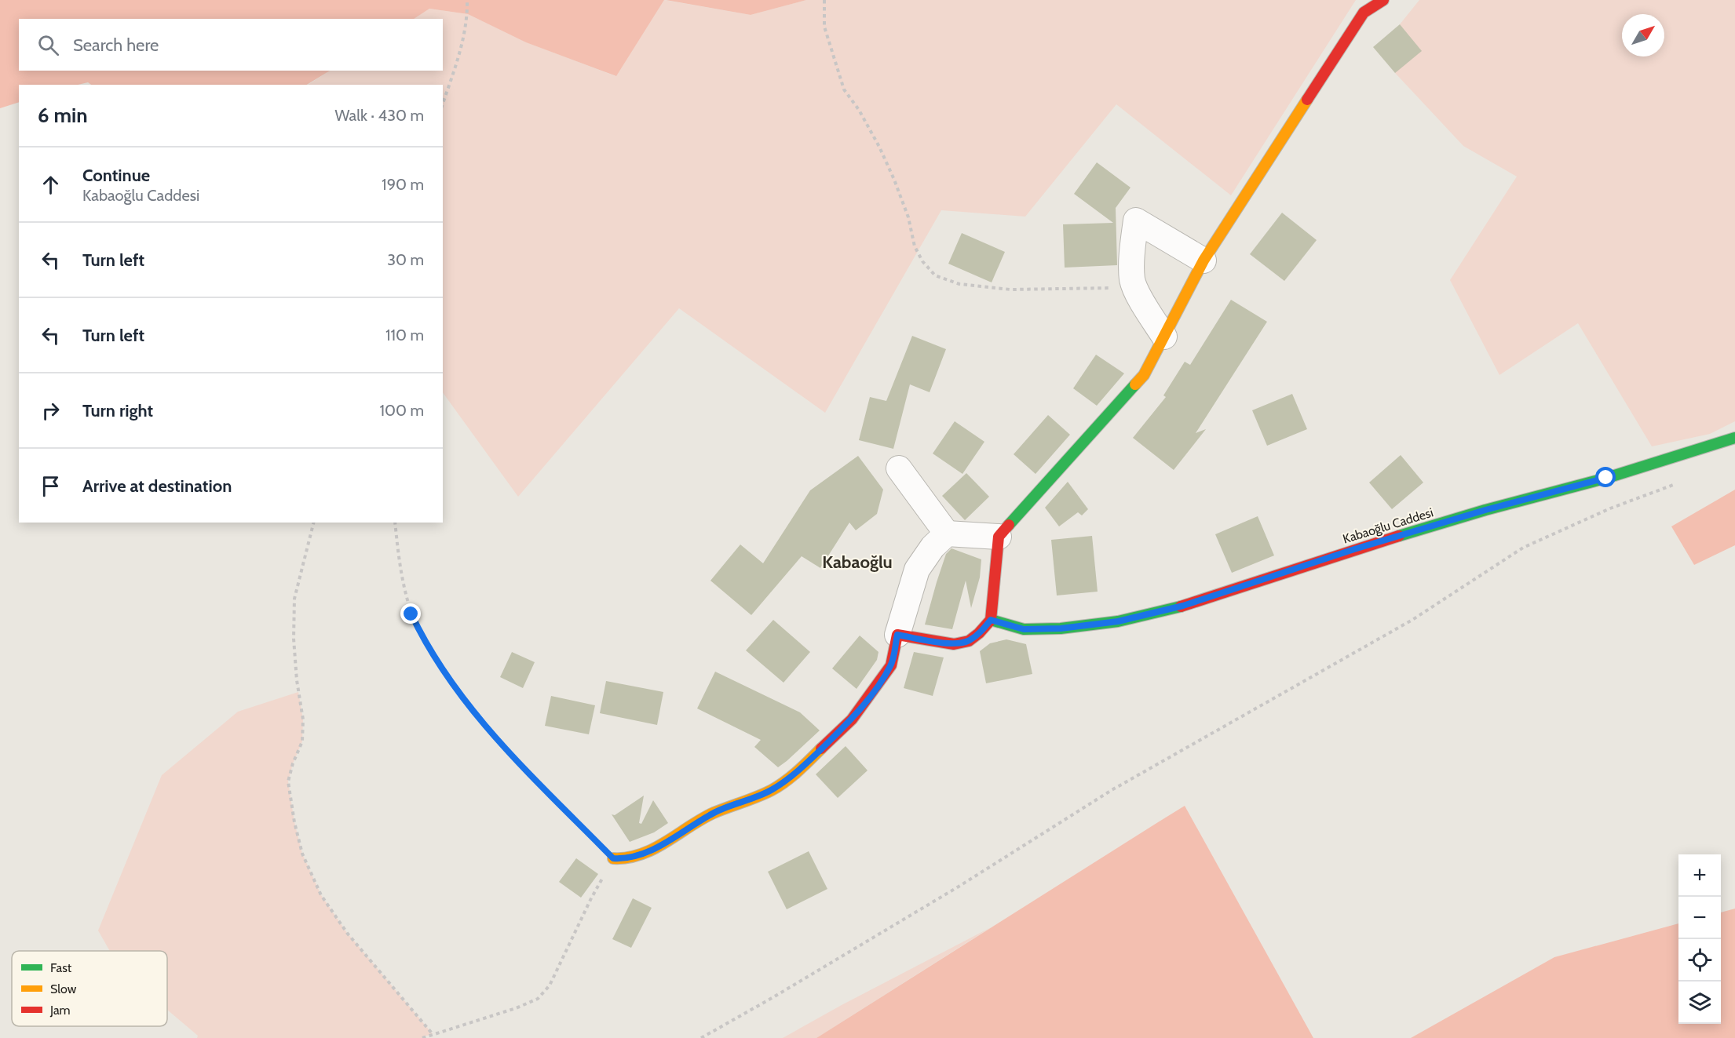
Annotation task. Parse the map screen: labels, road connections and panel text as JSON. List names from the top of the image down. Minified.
{"streets":{"street":["Kabaoğlu Caddesi"]},"districts":["Kabaoğlu"],"legend":["Fast","Slow","Jam"],"north":"top right","page":{"search":"Search here","heading":["6 min","Walk · 430 m"],"list":[["Continue","Kabaoğlu Caddesi","190 m"],["Turn left","30 m"],["Turn left","110 m"],["Turn right","100 m"],"Arrive at destination"],"map_buttons":["+","−"]}}
